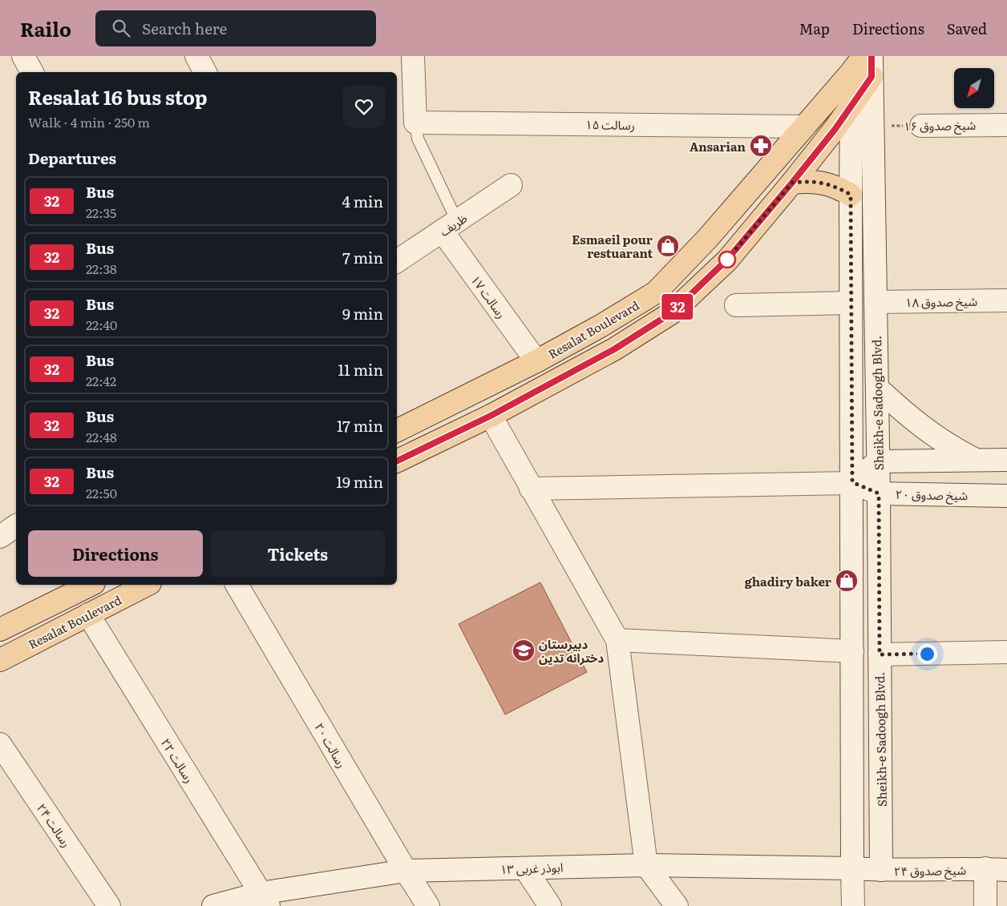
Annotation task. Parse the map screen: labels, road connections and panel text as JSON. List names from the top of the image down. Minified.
{"streets":{"main road":["Resalat Boulevard"],"street":["رسالت ۱۵","شیخ صدوق ۱۶","ظریف","رسالت ۱۷","شیخ صدوق ۱۸","Sheikh-e Sadoogh Blvd.","شیخ صدوق ۲۰","رسالت ۲۰","رسالت ۲۲","رسالت ۲۴","ابوذر غربی ۱۳","شیخ صدوق ۲۴"]},"crossings":[["رسالت ۱۵","Resalat Boulevard"],["شیخ صدوق ۱۶","Sheikh-e Sadoogh Blvd."],["ظریف","رسالت ۱۷"],["رسالت ۱۷","Resalat Boulevard"],["شیخ صدوق ۱۸","Sheikh-e Sadoogh Blvd."],["Resalat Boulevard","Sheikh-e Sadoogh Blvd."],["Resalat Boulevard","رسالت ۲۲"],["Sheikh-e Sadoogh Blvd.","شیخ صدوق ۲۰"],["Sheikh-e Sadoogh Blvd.","ابوذر غربی ۱۳"],["Sheikh-e Sadoogh Blvd.","شیخ صدوق ۲۴"],["رسالت ۲۰","ابوذر غربی ۱۳"],["رسالت ۲۲","ابوذر غربی ۱۳"],["ابوذر غربی ۱۳","شیخ صدوق ۲۴"]],"places":{"pharmacy":["Ansarian"],"shop":["Esmaeil pour restuarant","ghadiry baker"],"school or university":["دبیرستان دخترانه تدین"]},"lines":["bus line 32"],"north":"bottom left","page":{"header":"Railo","search":"Search here","nav":["Map","Directions","Saved"],"on_map":"32","heading":[["Resalat 16 bus stop","Walk · 4 min · 250 m"],"Departures"],"list":[{"mark":"32","name":"Bus","note":"22:35","value":"4 min"},{"mark":"32","name":"Bus","note":"22:38","value":"7 min"},{"mark":"32","name":"Bus","note":"22:40","value":"9 min"},{"mark":"32","name":"Bus","note":"22:42","value":"11 min"},{"mark":"32","name":"Bus","note":"22:48","value":"17 min"},{"mark":"32","name":"Bus","note":"22:50","value":"19 min"}],"buttons":["Directions","Tickets"]}}
